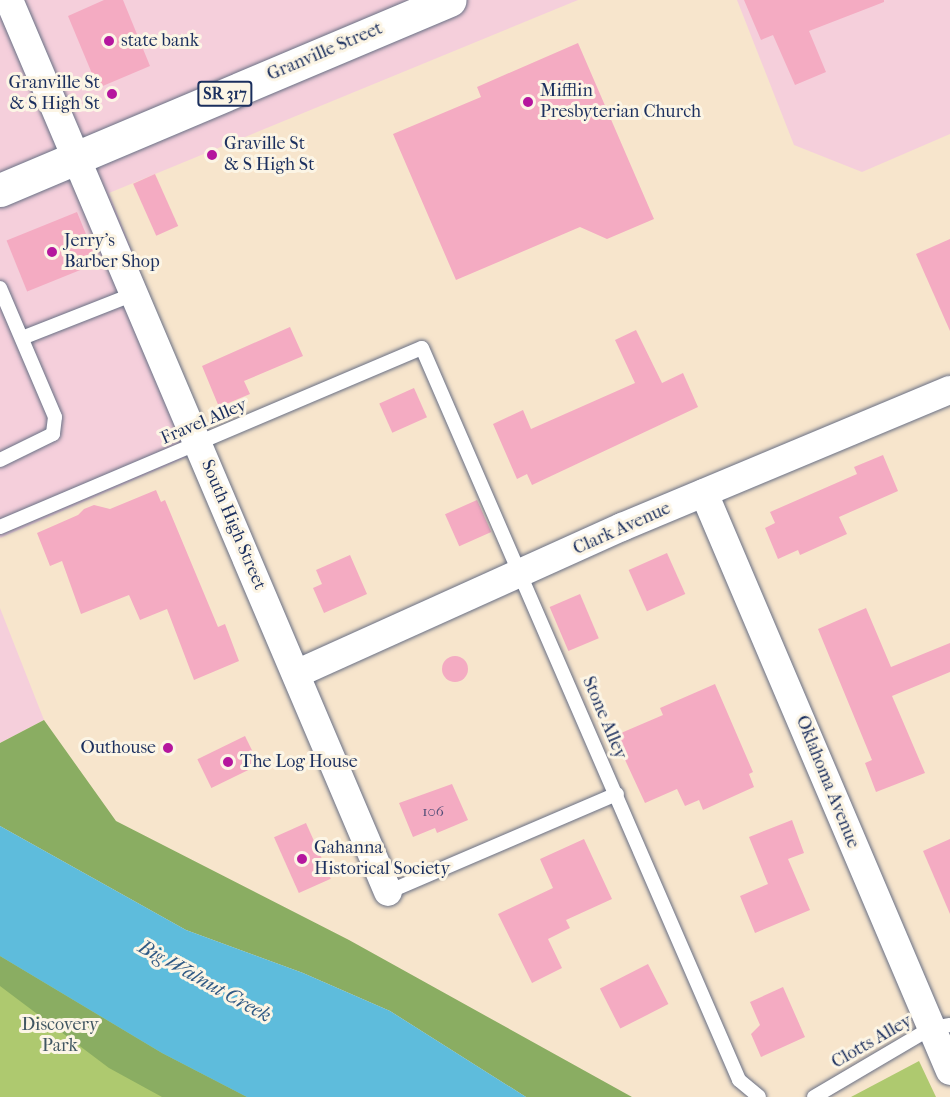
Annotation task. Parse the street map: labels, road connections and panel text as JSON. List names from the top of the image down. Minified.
{"streets":{"main road":["Granville Street","SR 317"],"street":["South High Street","Clark Avenue","Oklahoma Avenue"],"lane":["Fravel Alley","Stone Alley","Clotts Alley"]},"crossings":[["Granville Street","South High Street"],["Fravel Alley","South High Street"],["Fravel Alley","Stone Alley"],["South High Street","Clark Avenue"],["Clark Avenue","Stone Alley"],["Clark Avenue","Oklahoma Avenue"],["Oklahoma Avenue","Clotts Alley"]],"water":["Big Walnut Creek"],"parks":["Discovery Park"],"places":["state bank","Granville St & S High St","Mifflin Presbyterian Church","Graville St & S High St","Jerry's Barber Shop","Outhouse","The Log House","Gahanna Historical Society"],"house_numbers":["106"]}
